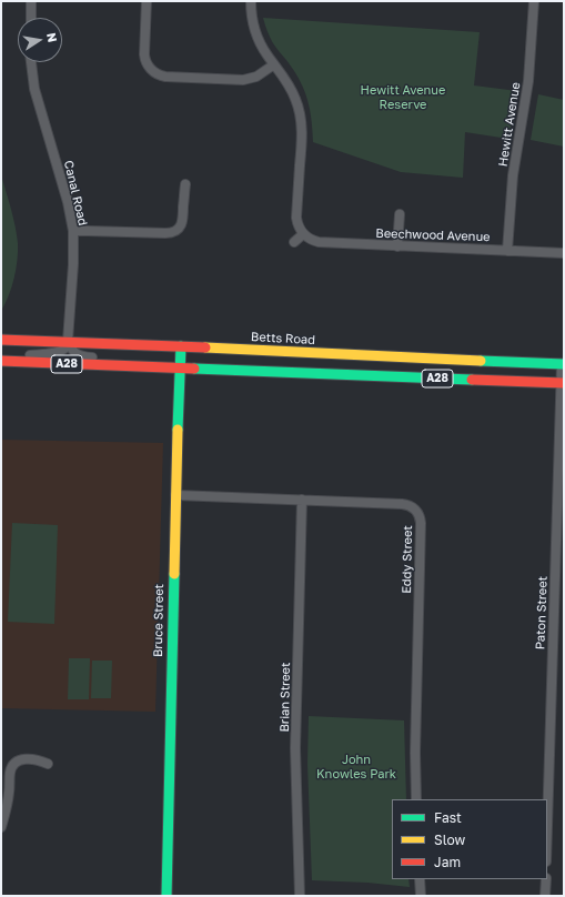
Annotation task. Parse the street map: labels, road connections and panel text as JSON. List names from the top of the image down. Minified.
{"streets":{"main road":["Betts Road","A28","Bruce Street"],"street":["Hewitt Avenue","Canal Road","Beechwood Avenue","Eddy Street","Paton Street","Brian Street"]},"crossings":[["Hewitt Avenue","Beechwood Avenue"],["Canal Road","Betts Road"],["Betts Road","Paton Street"],["Betts Road","Bruce Street"],["A28","Paton Street"],["A28","Bruce Street"],["Eddy Street","Bruce Street"],["Eddy Street","Brian Street"]],"parks":["Hewitt Avenue Reserve","John Knowles Park"],"legend":["Fast","Slow","Jam"],"north":"right"}
